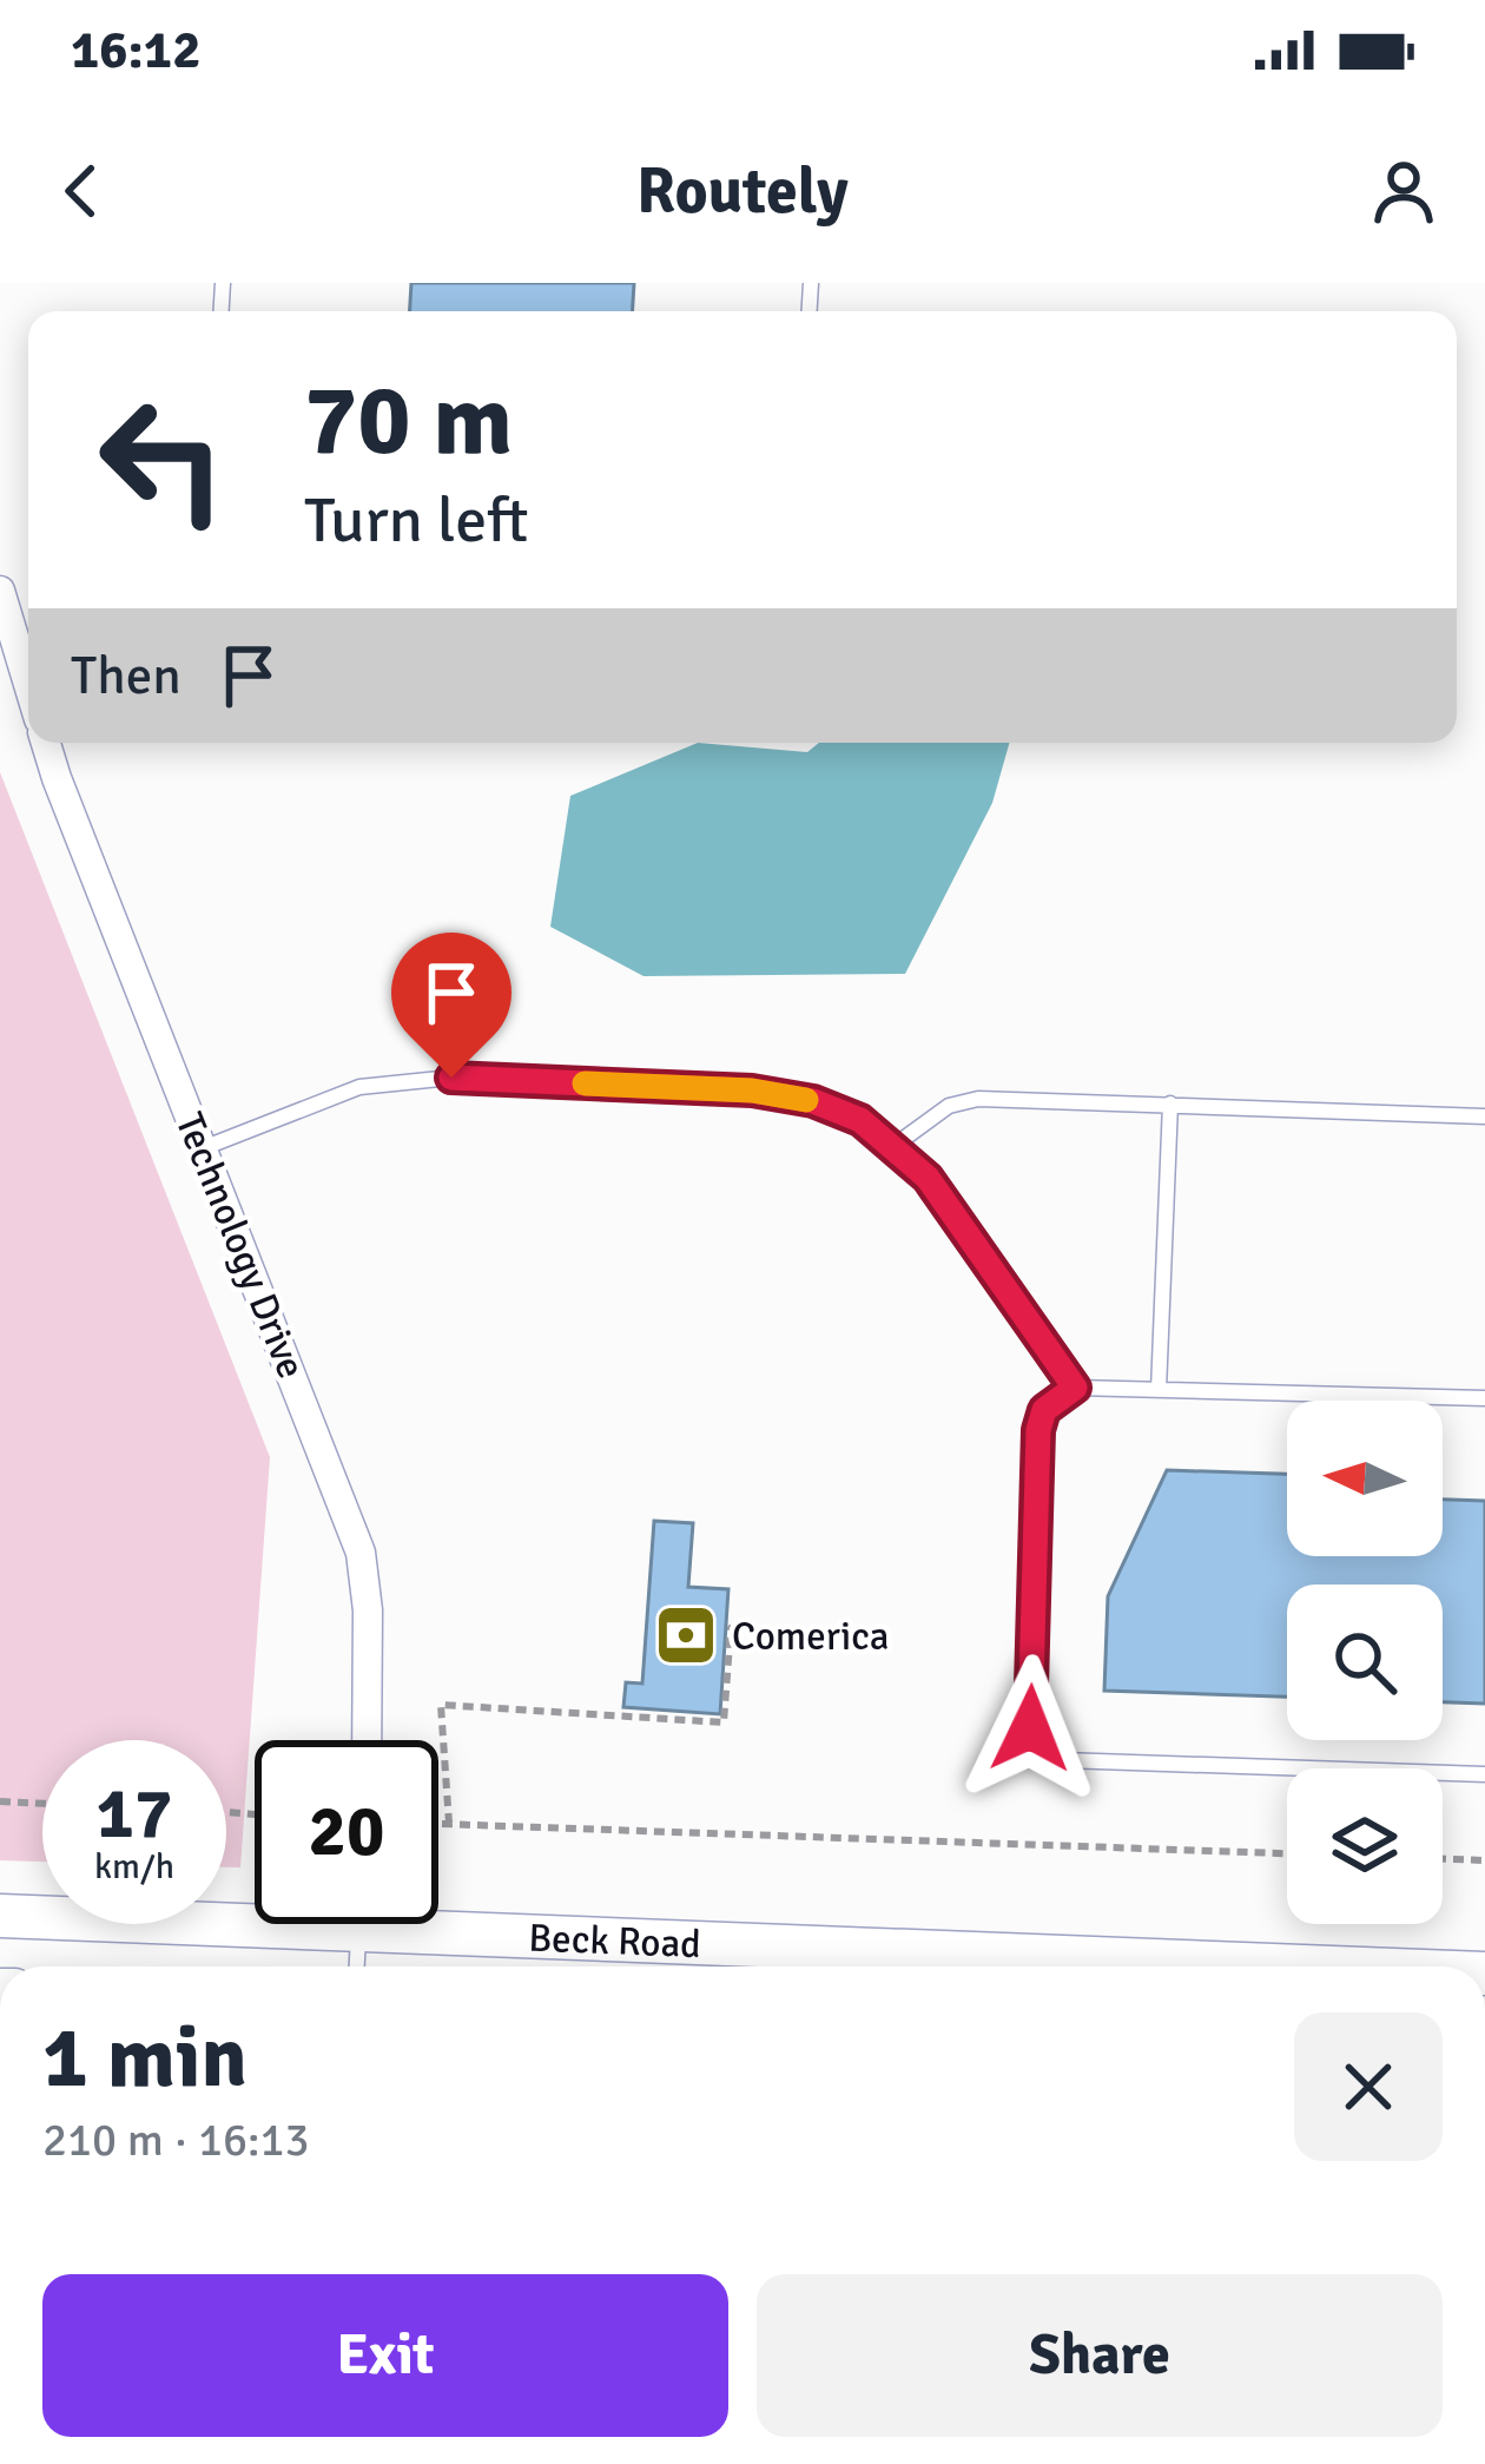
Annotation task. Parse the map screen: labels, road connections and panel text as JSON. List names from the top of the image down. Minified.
{"streets":{"main road":["Beck Road"],"street":["Technology Drive"]},"places":{"bank":["Comerica"]},"north":"left","page":{"status":"16:12","header":"Routely","turn":["70 m","Turn left"],"then":"Then","speed":"17 km/h","limit":"20","heading":["1 min","210 m · 16:13"],"buttons":["Exit","Share"]}}
